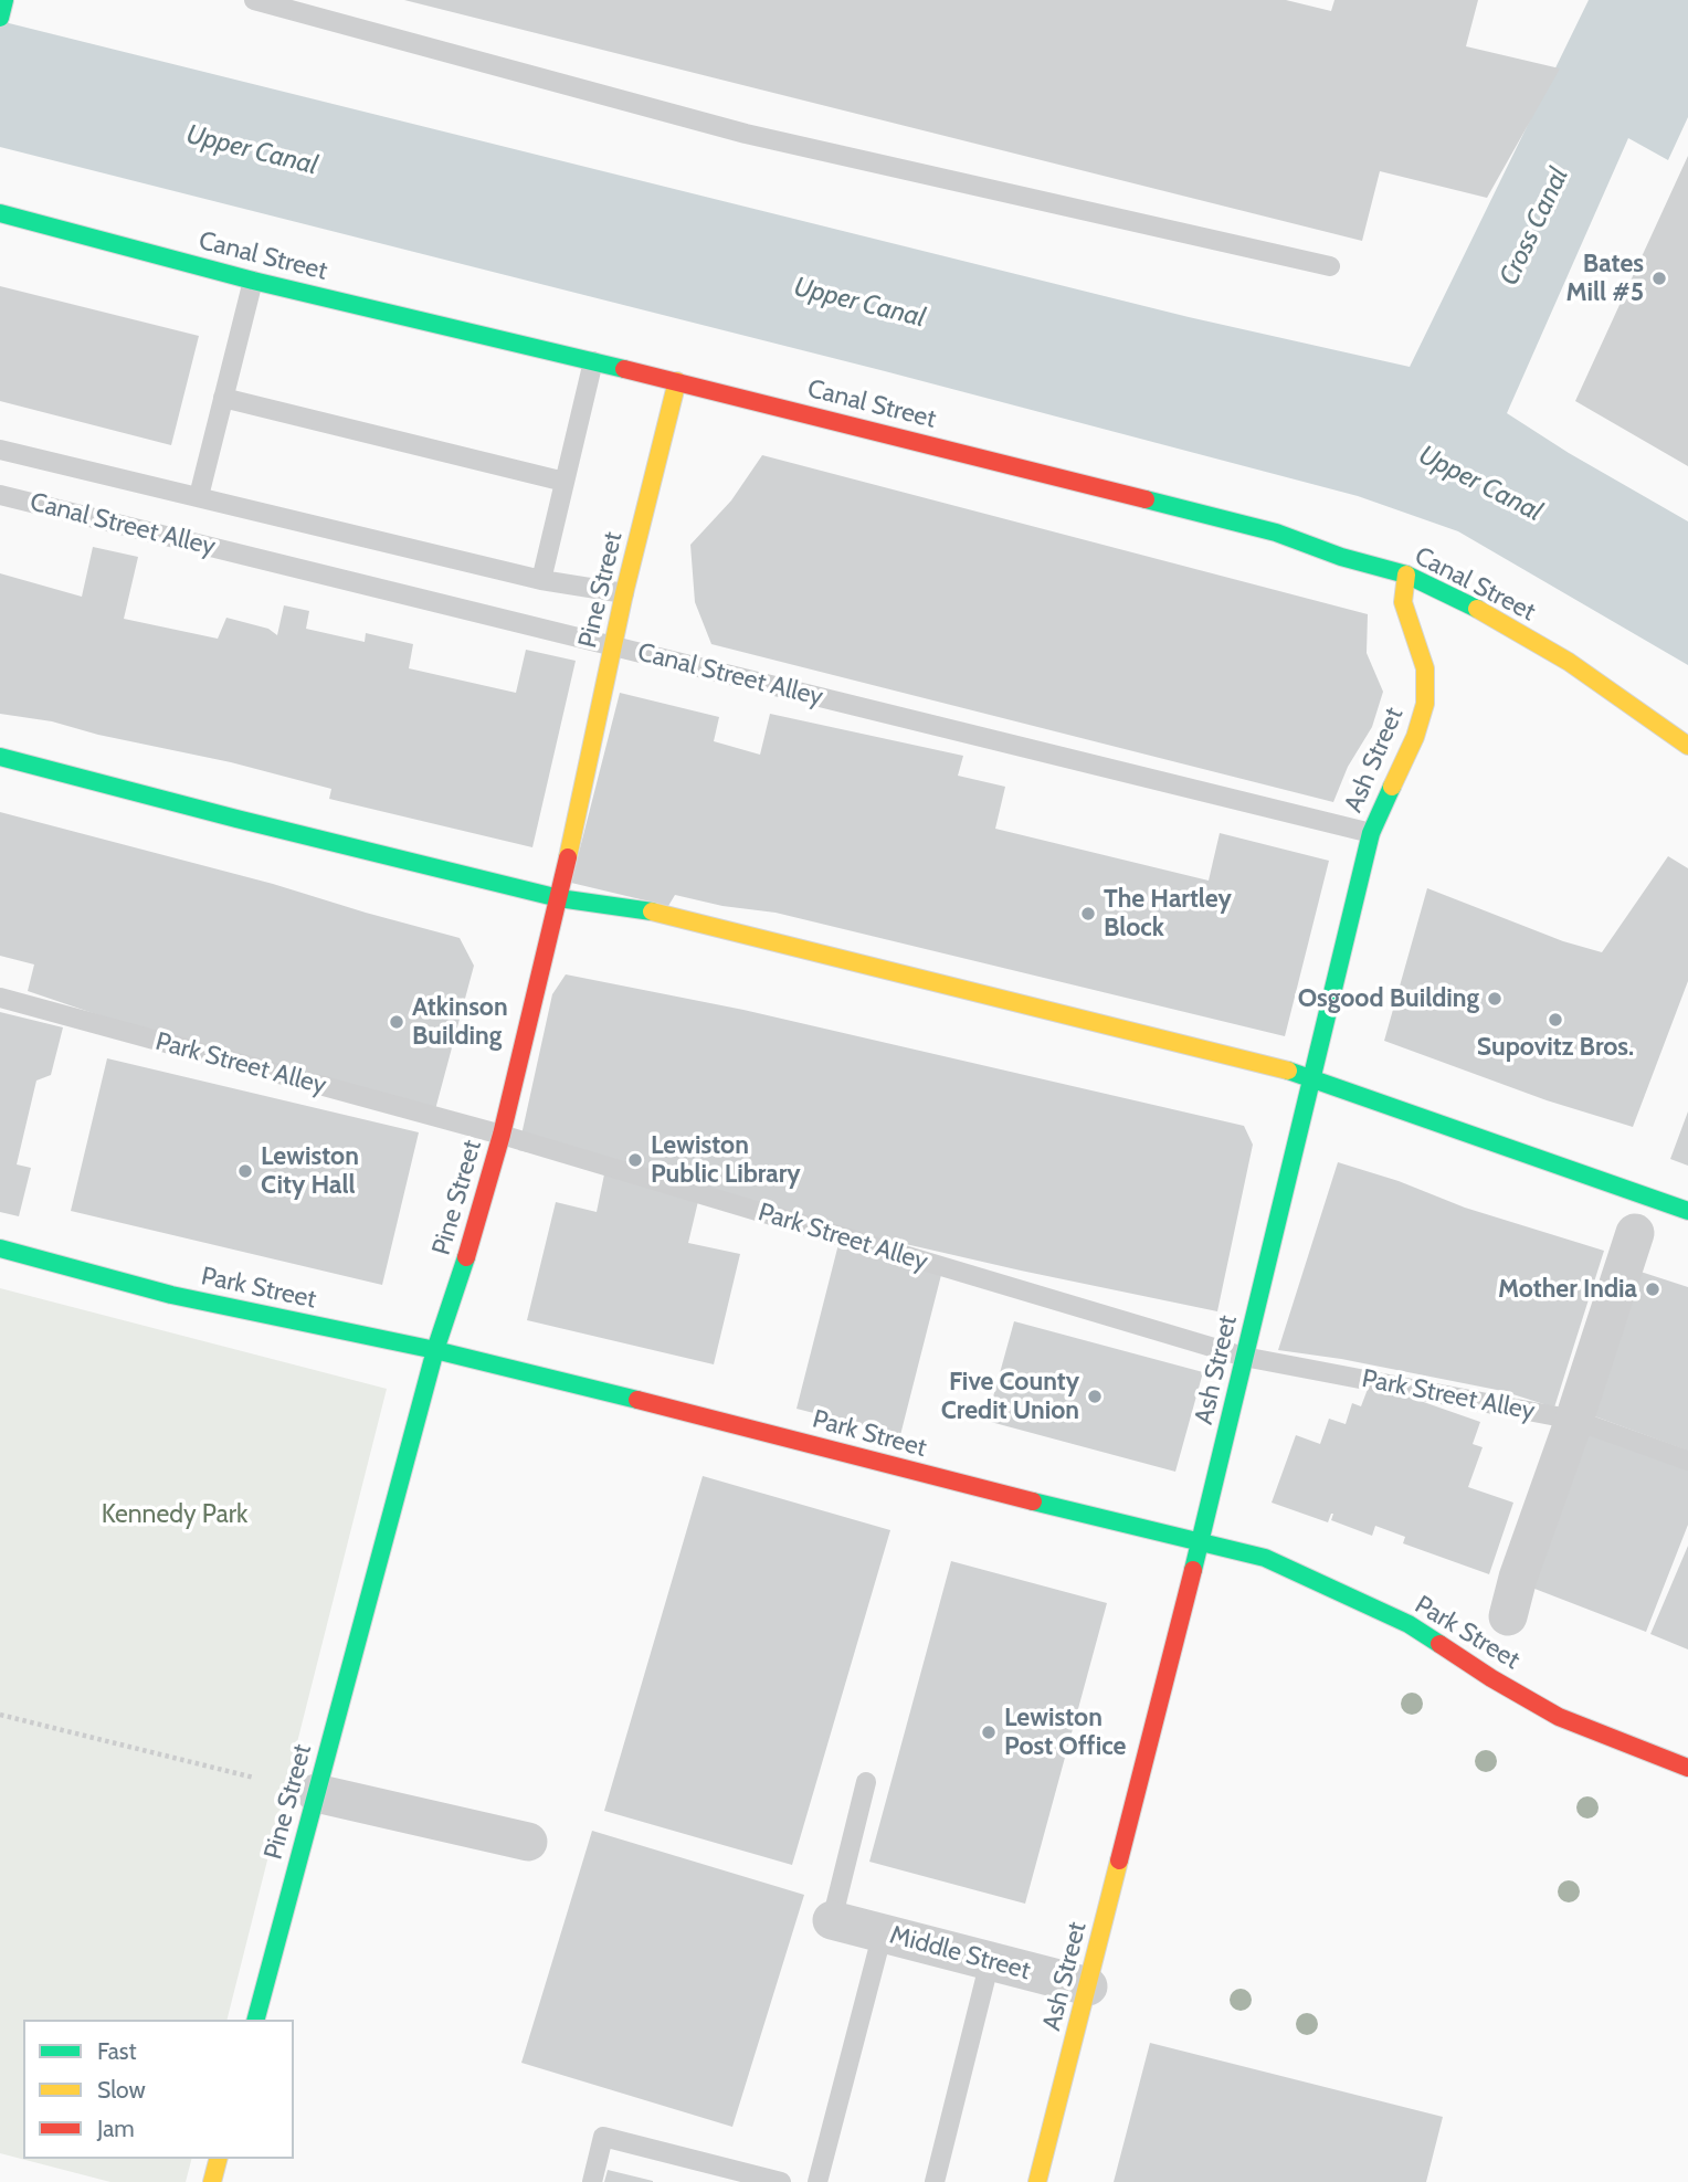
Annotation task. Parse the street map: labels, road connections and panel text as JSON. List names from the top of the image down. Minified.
{"streets":{"main road":["Canal Street","Pine Street","Ash Street","Park Street"],"street":["Middle Street"],"lane":["Canal Street Alley","Park Street Alley"]},"crossings":[["Canal Street","Pine Street"],["Canal Street","Ash Street"],["Canal Street Alley","Pine Street"],["Canal Street Alley","Ash Street"],["Pine Street","Park Street Alley"],["Pine Street","Park Street"],["Ash Street","Park Street Alley"],["Ash Street","Park Street"],["Ash Street","Middle Street"]],"water":["Upper Canal","Cross Canal"],"parks":["Kennedy Park"],"places":["Bates Mill #5","The Hartley Block","Osgood Building","Supovitz Bros.","Atkinson Building","Lewiston Public Library","Lewiston City Hall","Mother India","Five County Credit Union","Lewiston Post Office"],"legend":["Fast","Slow","Jam"]}
